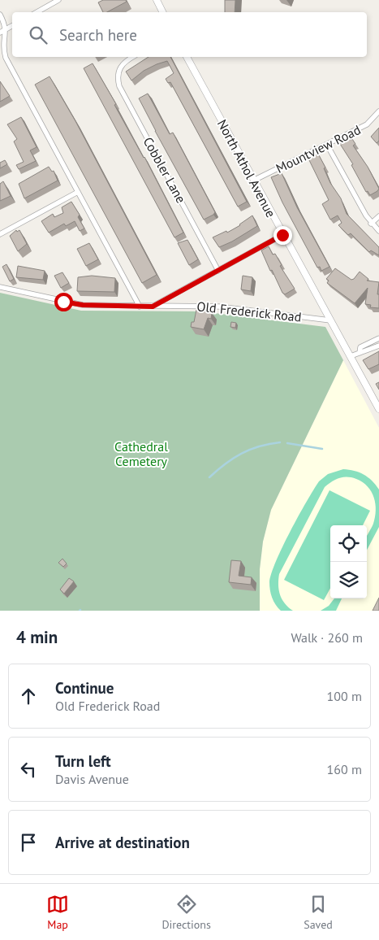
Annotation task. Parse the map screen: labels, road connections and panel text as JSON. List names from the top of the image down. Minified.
{"streets":{"street":["Mountview Road","North Athol Avenue","Cobbler Lane","Old Frederick Road"]},"crossings":[["Mountview Road","North Athol Avenue"],["North Athol Avenue","Old Frederick Road"]],"parks":["Cathedral Cemetery"],"page":{"search":"Search here","heading":["4 min","Walk · 260 m"],"list":[["Continue","Old Frederick Road","100 m"],["Turn left","Davis Avenue","160 m"],"Arrive at destination"],"nav":["Map","Directions","Saved"]}}
